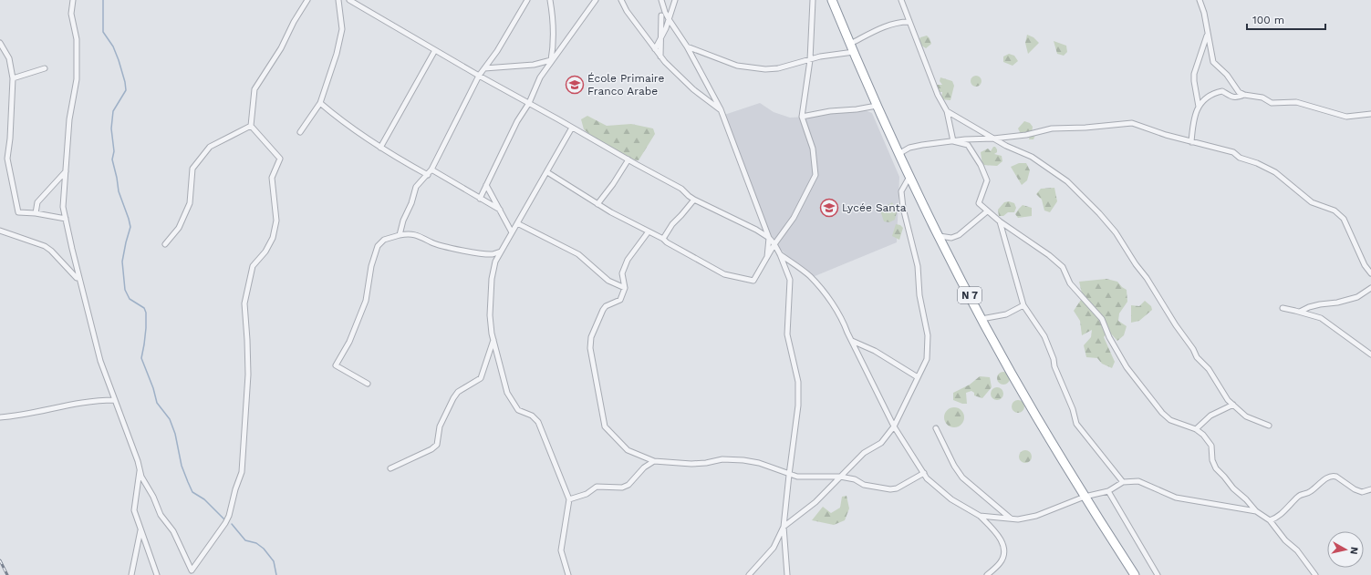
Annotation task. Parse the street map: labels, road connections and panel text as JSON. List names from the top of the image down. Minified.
{"streets":{"highway":["N 7"]},"places":{"school or university":["École Primaire Franco Arabe","Lycée Santa"]},"scale_bar":"100 m","north":"right"}
